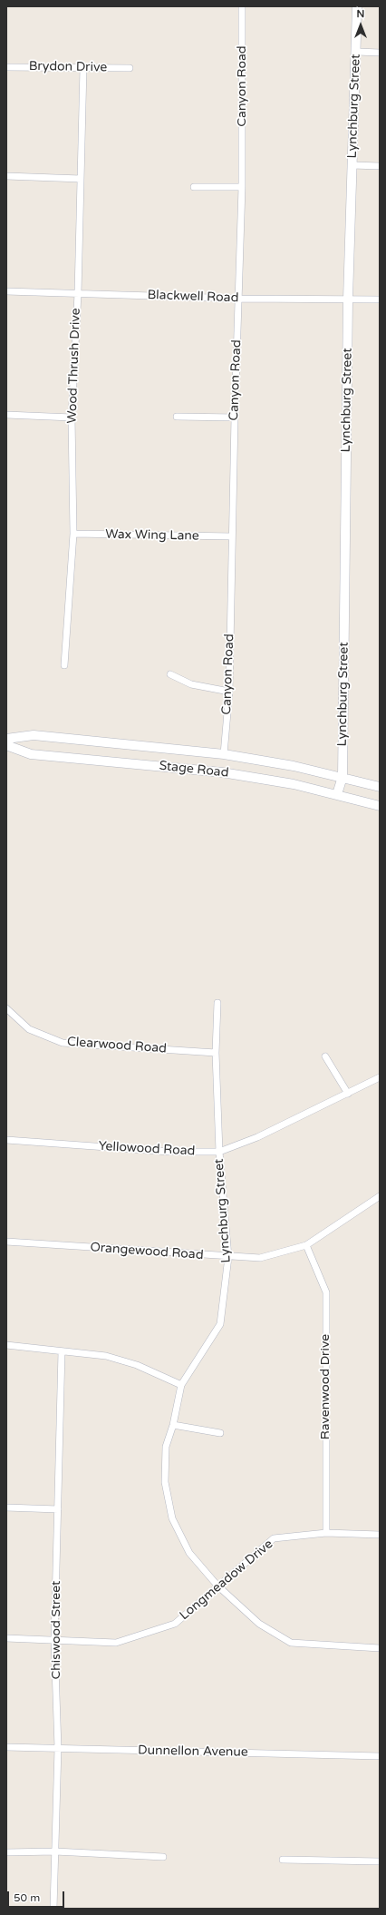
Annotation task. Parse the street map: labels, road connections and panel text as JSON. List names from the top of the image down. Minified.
{"streets":{"street":["Brydon Drive","Canyon Road","Lynchburg Street","Blackwell Road","Wood Thrush Drive","Wax Wing Lane","Stage Road","Clearwood Road","Yellowood Road","Orangewood Road","Ravenwood Drive","Longmeadow Drive","Chiswood Street","Dunnellon Avenue"]},"crossings":[["Brydon Drive","Wood Thrush Drive"],["Canyon Road","Blackwell Road"],["Canyon Road","Wax Wing Lane"],["Canyon Road","Stage Road"],["Lynchburg Street","Blackwell Road"],["Lynchburg Street","Stage Road"],["Lynchburg Street","Clearwood Road"],["Lynchburg Street","Yellowood Road"],["Lynchburg Street","Orangewood Road"],["Lynchburg Street","Longmeadow Drive"],["Blackwell Road","Wood Thrush Drive"],["Wood Thrush Drive","Wax Wing Lane"],["Orangewood Road","Ravenwood Drive"],["Ravenwood Drive","Longmeadow Drive"],["Longmeadow Drive","Chiswood Street"],["Chiswood Street","Dunnellon Avenue"]],"scale_bar":"50 m","north":"top"}
